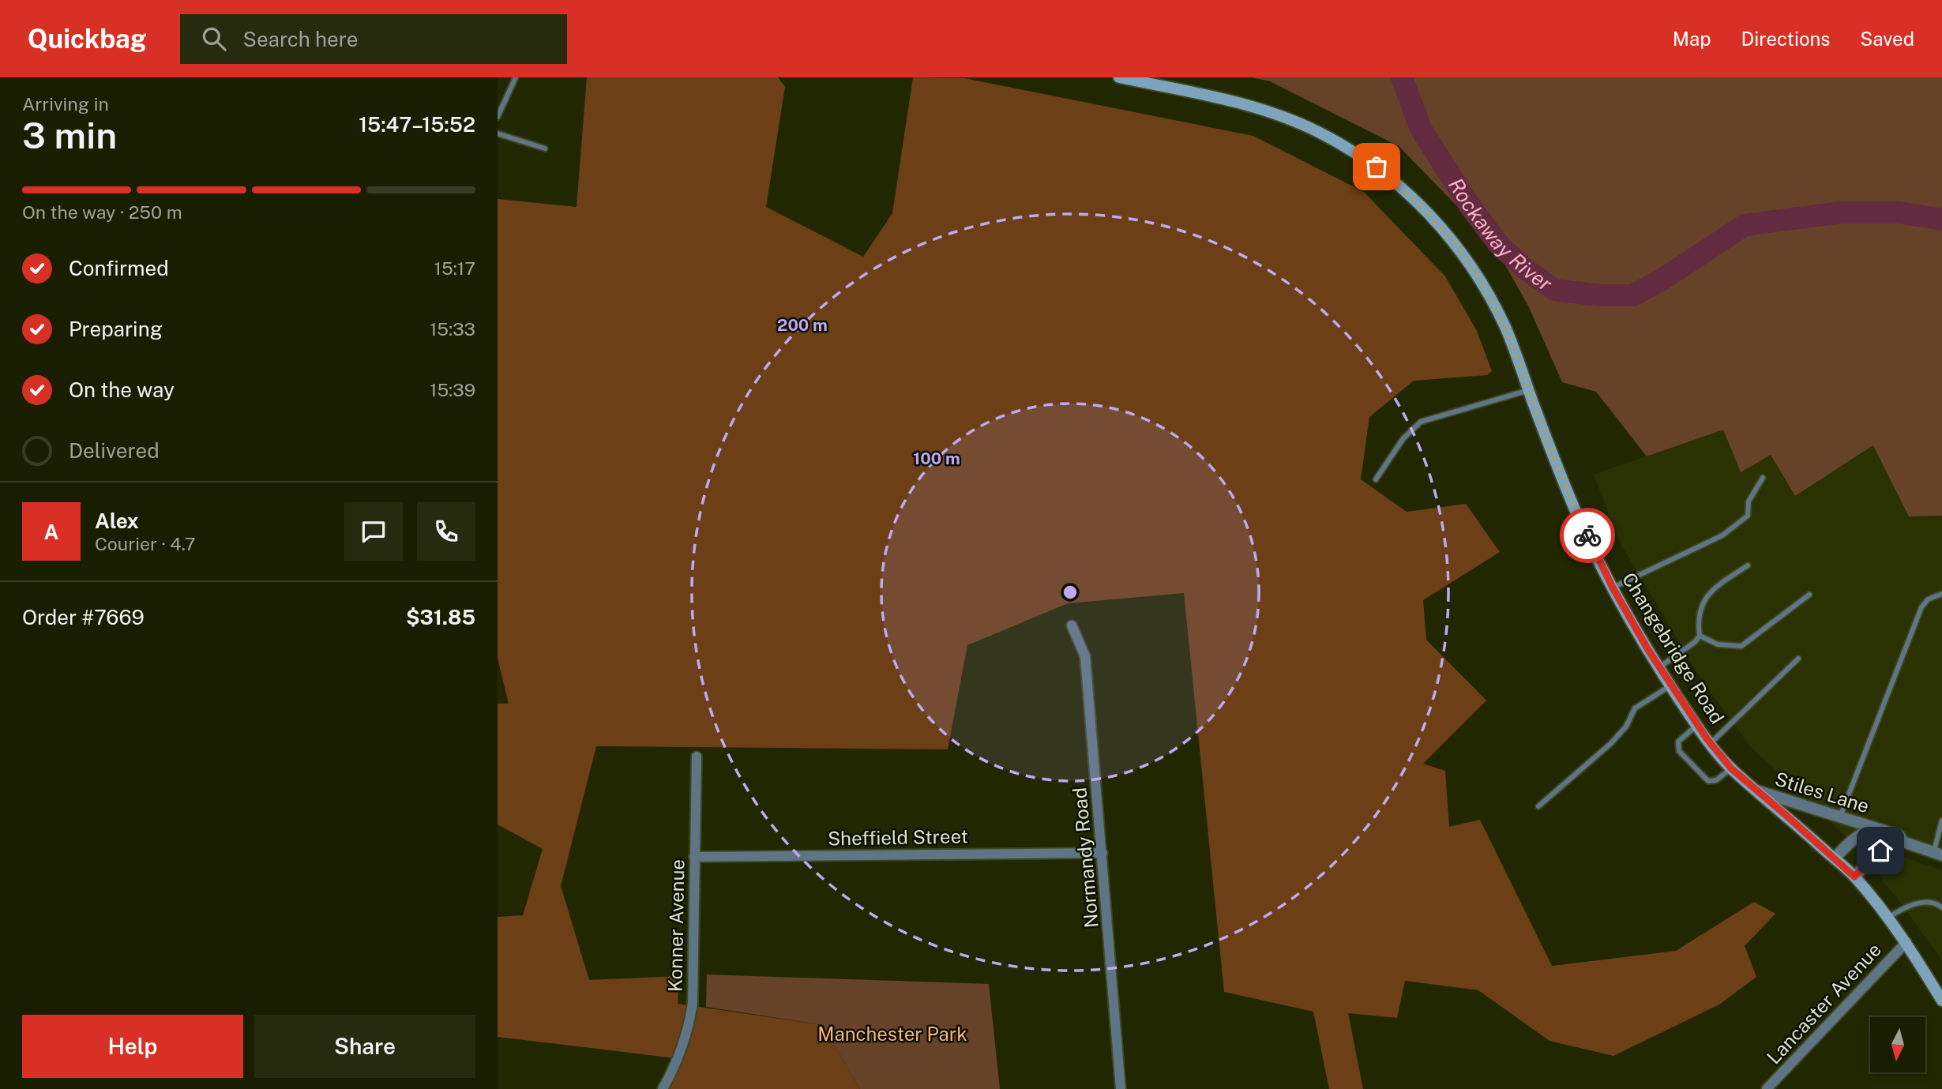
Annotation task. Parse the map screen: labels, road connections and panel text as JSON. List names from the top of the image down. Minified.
{"streets":{"main road":["Changebridge Road"],"street":["Stiles Lane","Sheffield Street","Normandy Road","Konner Avenue","Lancaster Avenue"]},"crossings":[["Changebridge Road","Stiles Lane"],["Changebridge Road","Lancaster Avenue"],["Sheffield Street","Normandy Road"],["Sheffield Street","Konner Avenue"]],"water":["Rockaway River"],"parks":["Manchester Park"],"north":"bottom","page":{"header":"Quickbag","search":"Search here","nav":["Map","Directions","Saved"],"heading":["3 min","Arriving in","15:47–15:52"],"panel":["Alex","Courier · 4.7","Order #7669","$31.85"],"bar":"On the way · 250 m","list":[["Confirmed","15:17"],["Preparing","15:33"],["On the way","15:39"],"Delivered"],"round":"A","buttons":["Help","Share"]},"rings":["200 m","100 m"]}
